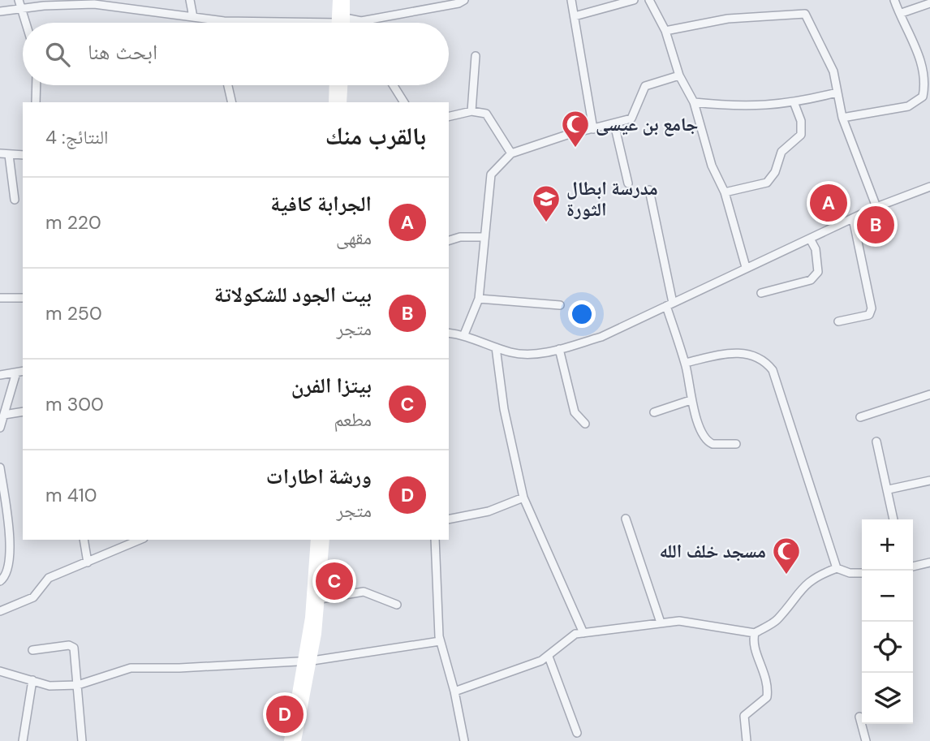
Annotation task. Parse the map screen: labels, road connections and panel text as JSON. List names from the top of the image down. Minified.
{"places":{"mosque":["جامع بن عيسى","مسجد خلف الله"],"school or university":["مدرسة ابطال الثورة"]},"page":{"search":"ابحث هنا","heading":["بالقرب منك","النتائج: 4"],"list":[{"mark":"A","name":"الجرابة كافية","note":"مقهى","value":"220 m"},{"mark":"B","name":"بيت الجود للشكولاتة","note":"متجر","value":"250 m"},{"mark":"C","name":"بيتزا الفرن","note":"مطعم","value":"300 m"},{"mark":"D","name":"ورشة اطارات","note":"متجر","value":"410 m"}],"pins":["A","B","C","D"],"map_buttons":["+","−"]}}
